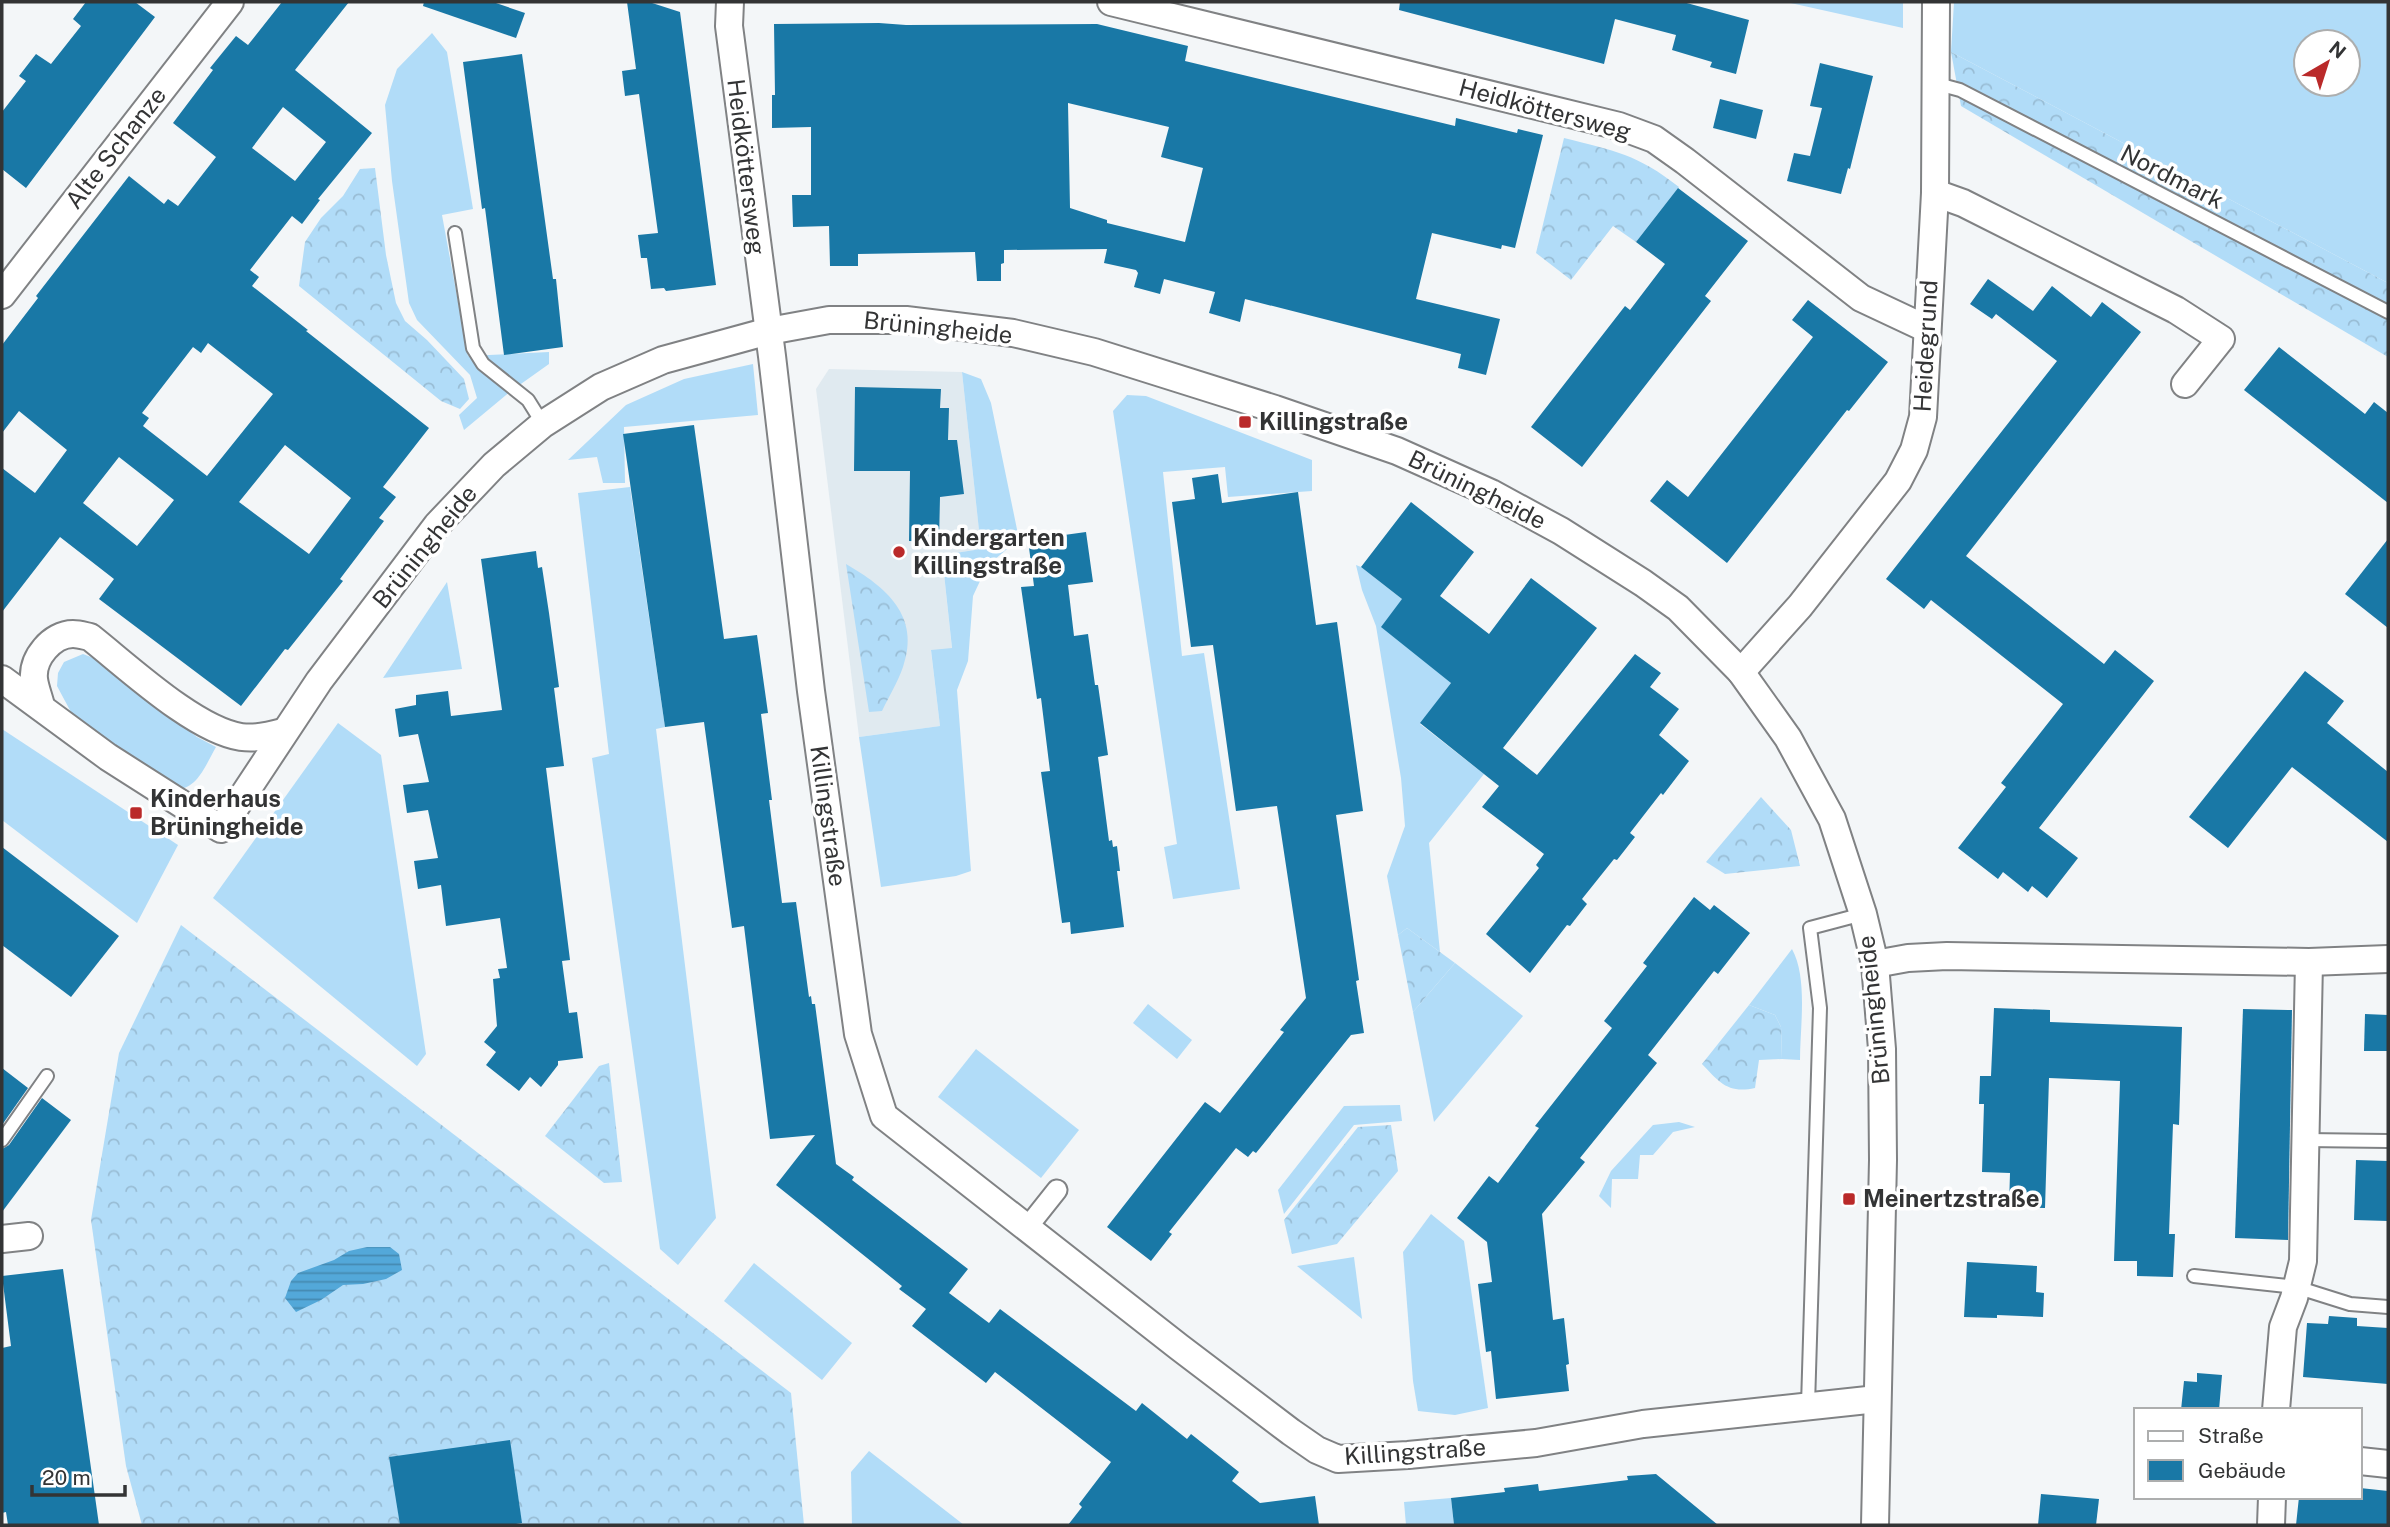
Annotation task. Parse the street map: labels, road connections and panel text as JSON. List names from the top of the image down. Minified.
{"streets":{"street":["Heidköttersweg","Alte Schanze","Brüningheide","Heidegrund","Killingstraße"],"lane":["Nordmark"]},"crossings":[["Heidköttersweg","Brüningheide"],["Heidköttersweg","Heidegrund"],["Heidköttersweg","Killingstraße"],["Nordmark","Heidegrund"],["Brüningheide","Heidegrund"],["Brüningheide","Killingstraße"]],"places":{"transit":["Killingstraße","Kinderhaus Brüningheide","Meinertzstraße"],"other":["Kindergarten Killingstraße"]},"legend":["Straße","Gebäude"],"scale_bar":"20 m","north":"top right"}
